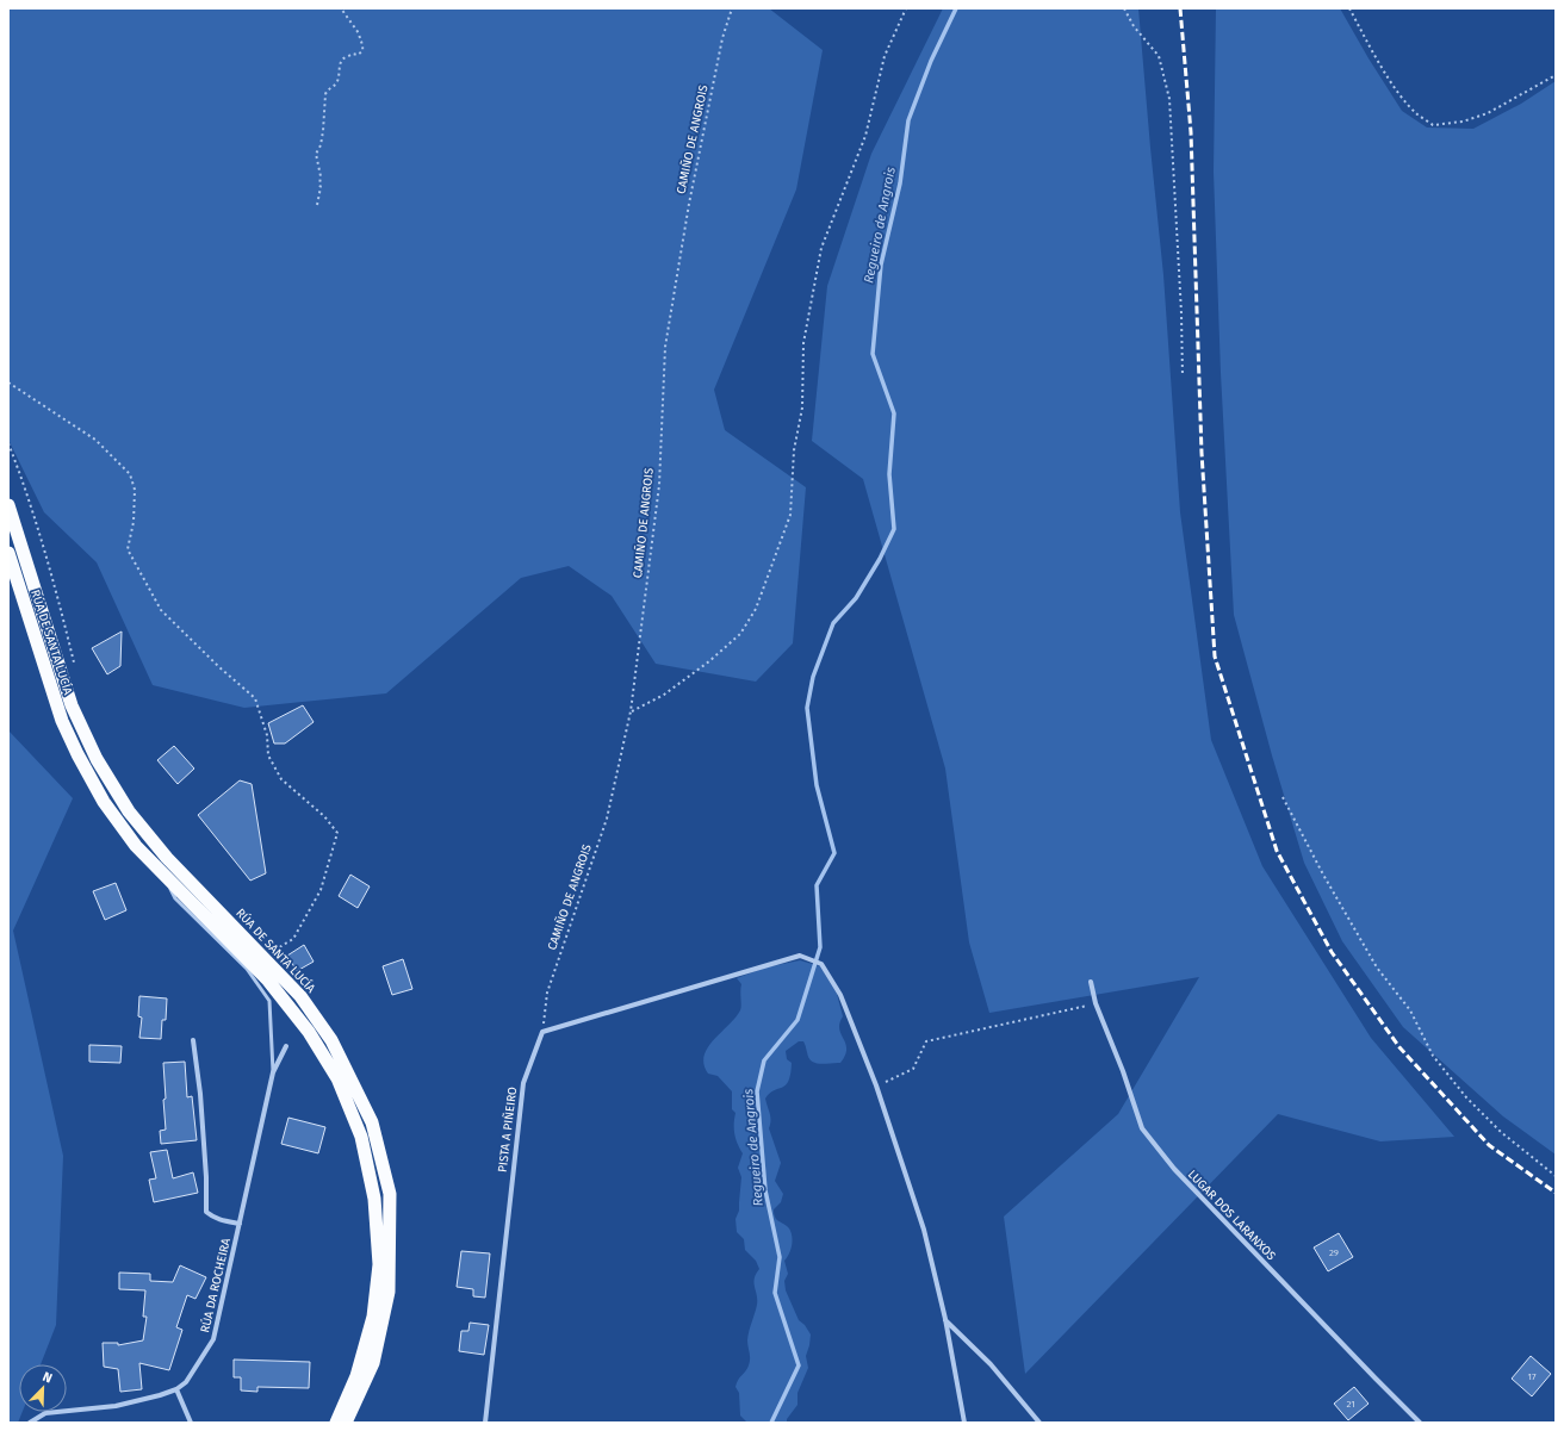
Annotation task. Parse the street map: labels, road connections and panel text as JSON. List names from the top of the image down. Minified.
{"streets":{"highway":["RÚA DE SANTA LUCÍA"],"street":["PISTA A PIÑEIRO","LUGAR DOS LARANXOS","RÚA DA ROCHEIRA"],"path":["CAMIÑO DE ANGROIS"]},"crossings":[["CAMIÑO DE ANGROIS","PISTA A PIÑEIRO"]],"water":["Regueiro de Angrois"],"house_numbers":["29","17","21"],"north":"top right"}
